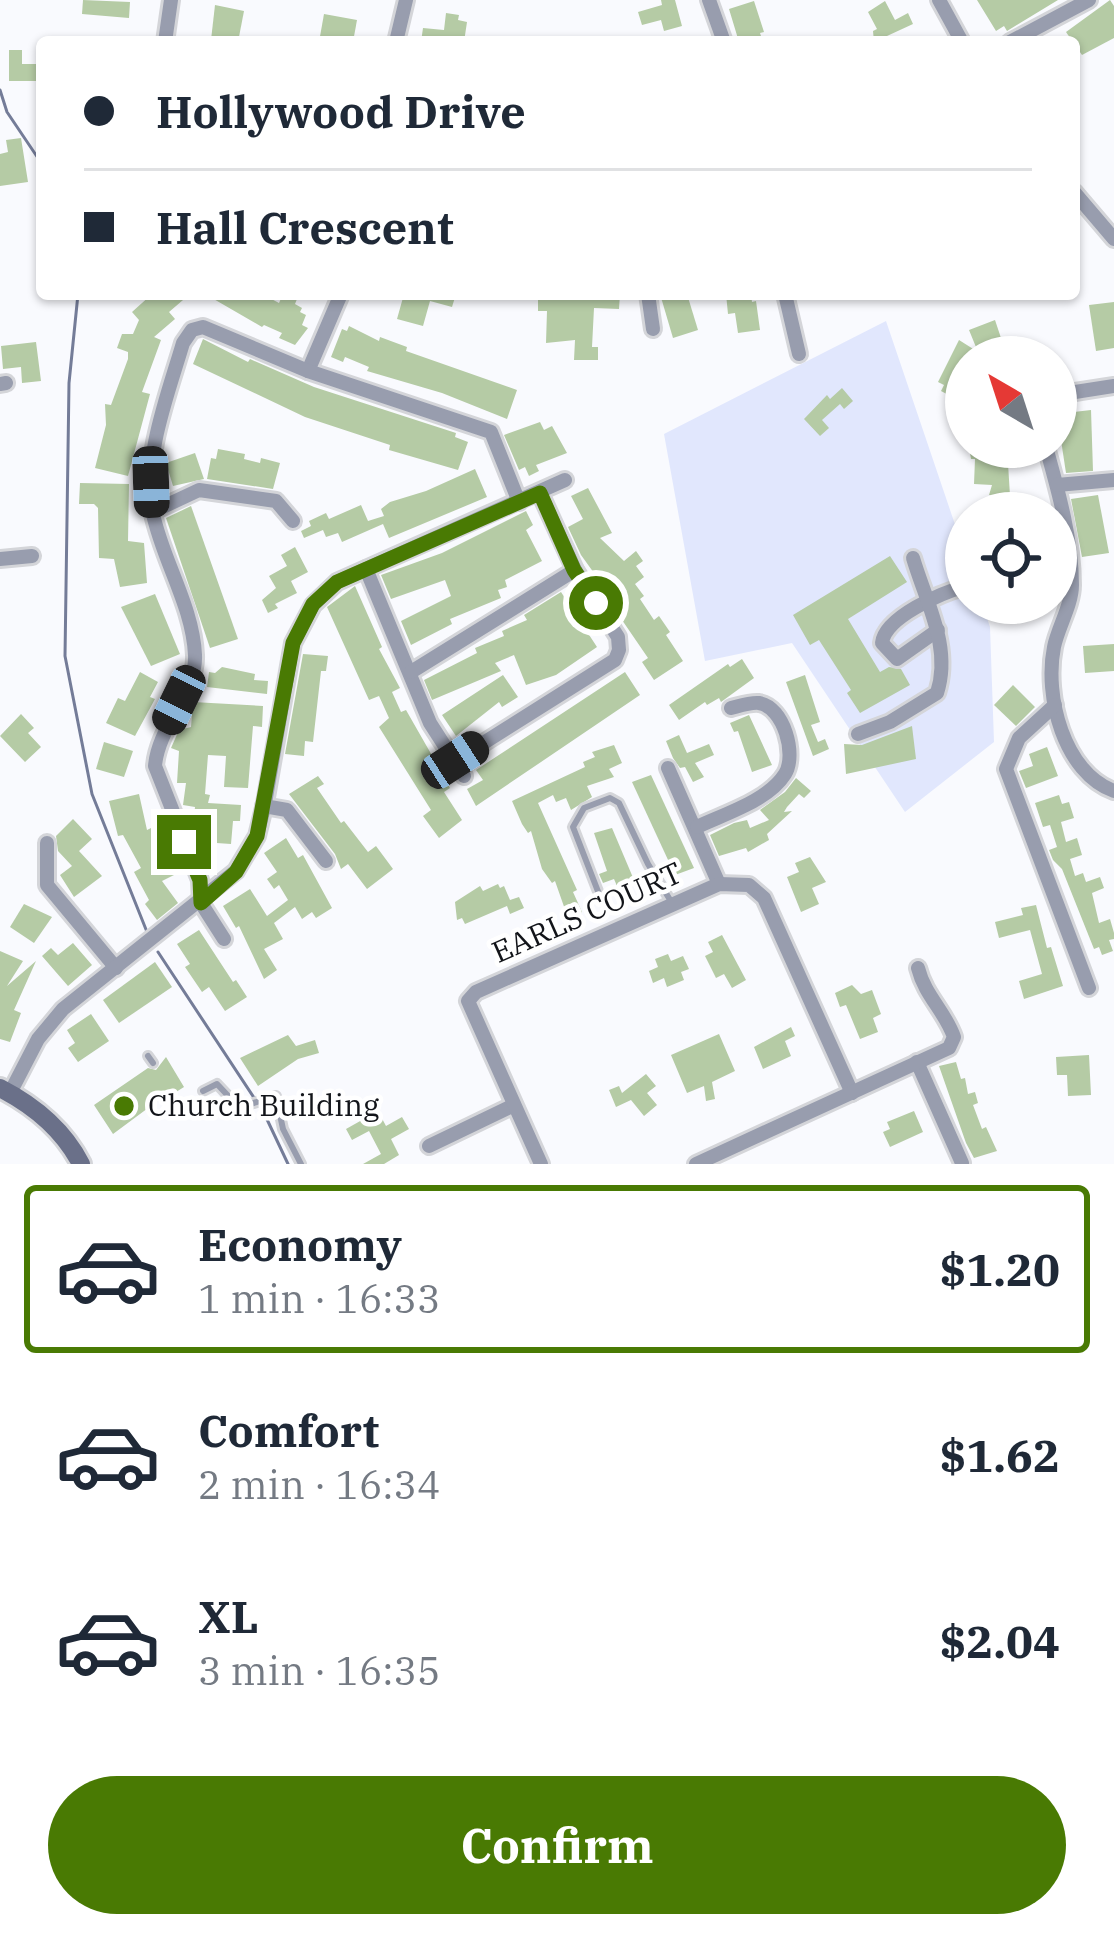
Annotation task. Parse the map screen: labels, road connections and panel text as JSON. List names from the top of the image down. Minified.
{"streets":{"street":["EARLS COURT"]},"places":["Church Building"],"north":"top left","page":{"banner":["Hollywood Drive","Hall Crescent"],"list":[{"name":"Economy","note":"1 min · 16:33","value":"$1.20"},{"name":"Comfort","note":"2 min · 16:34","value":"$1.62"},{"name":"XL","note":"3 min · 16:35","value":"$2.04"}],"buttons":"Confirm"}}
